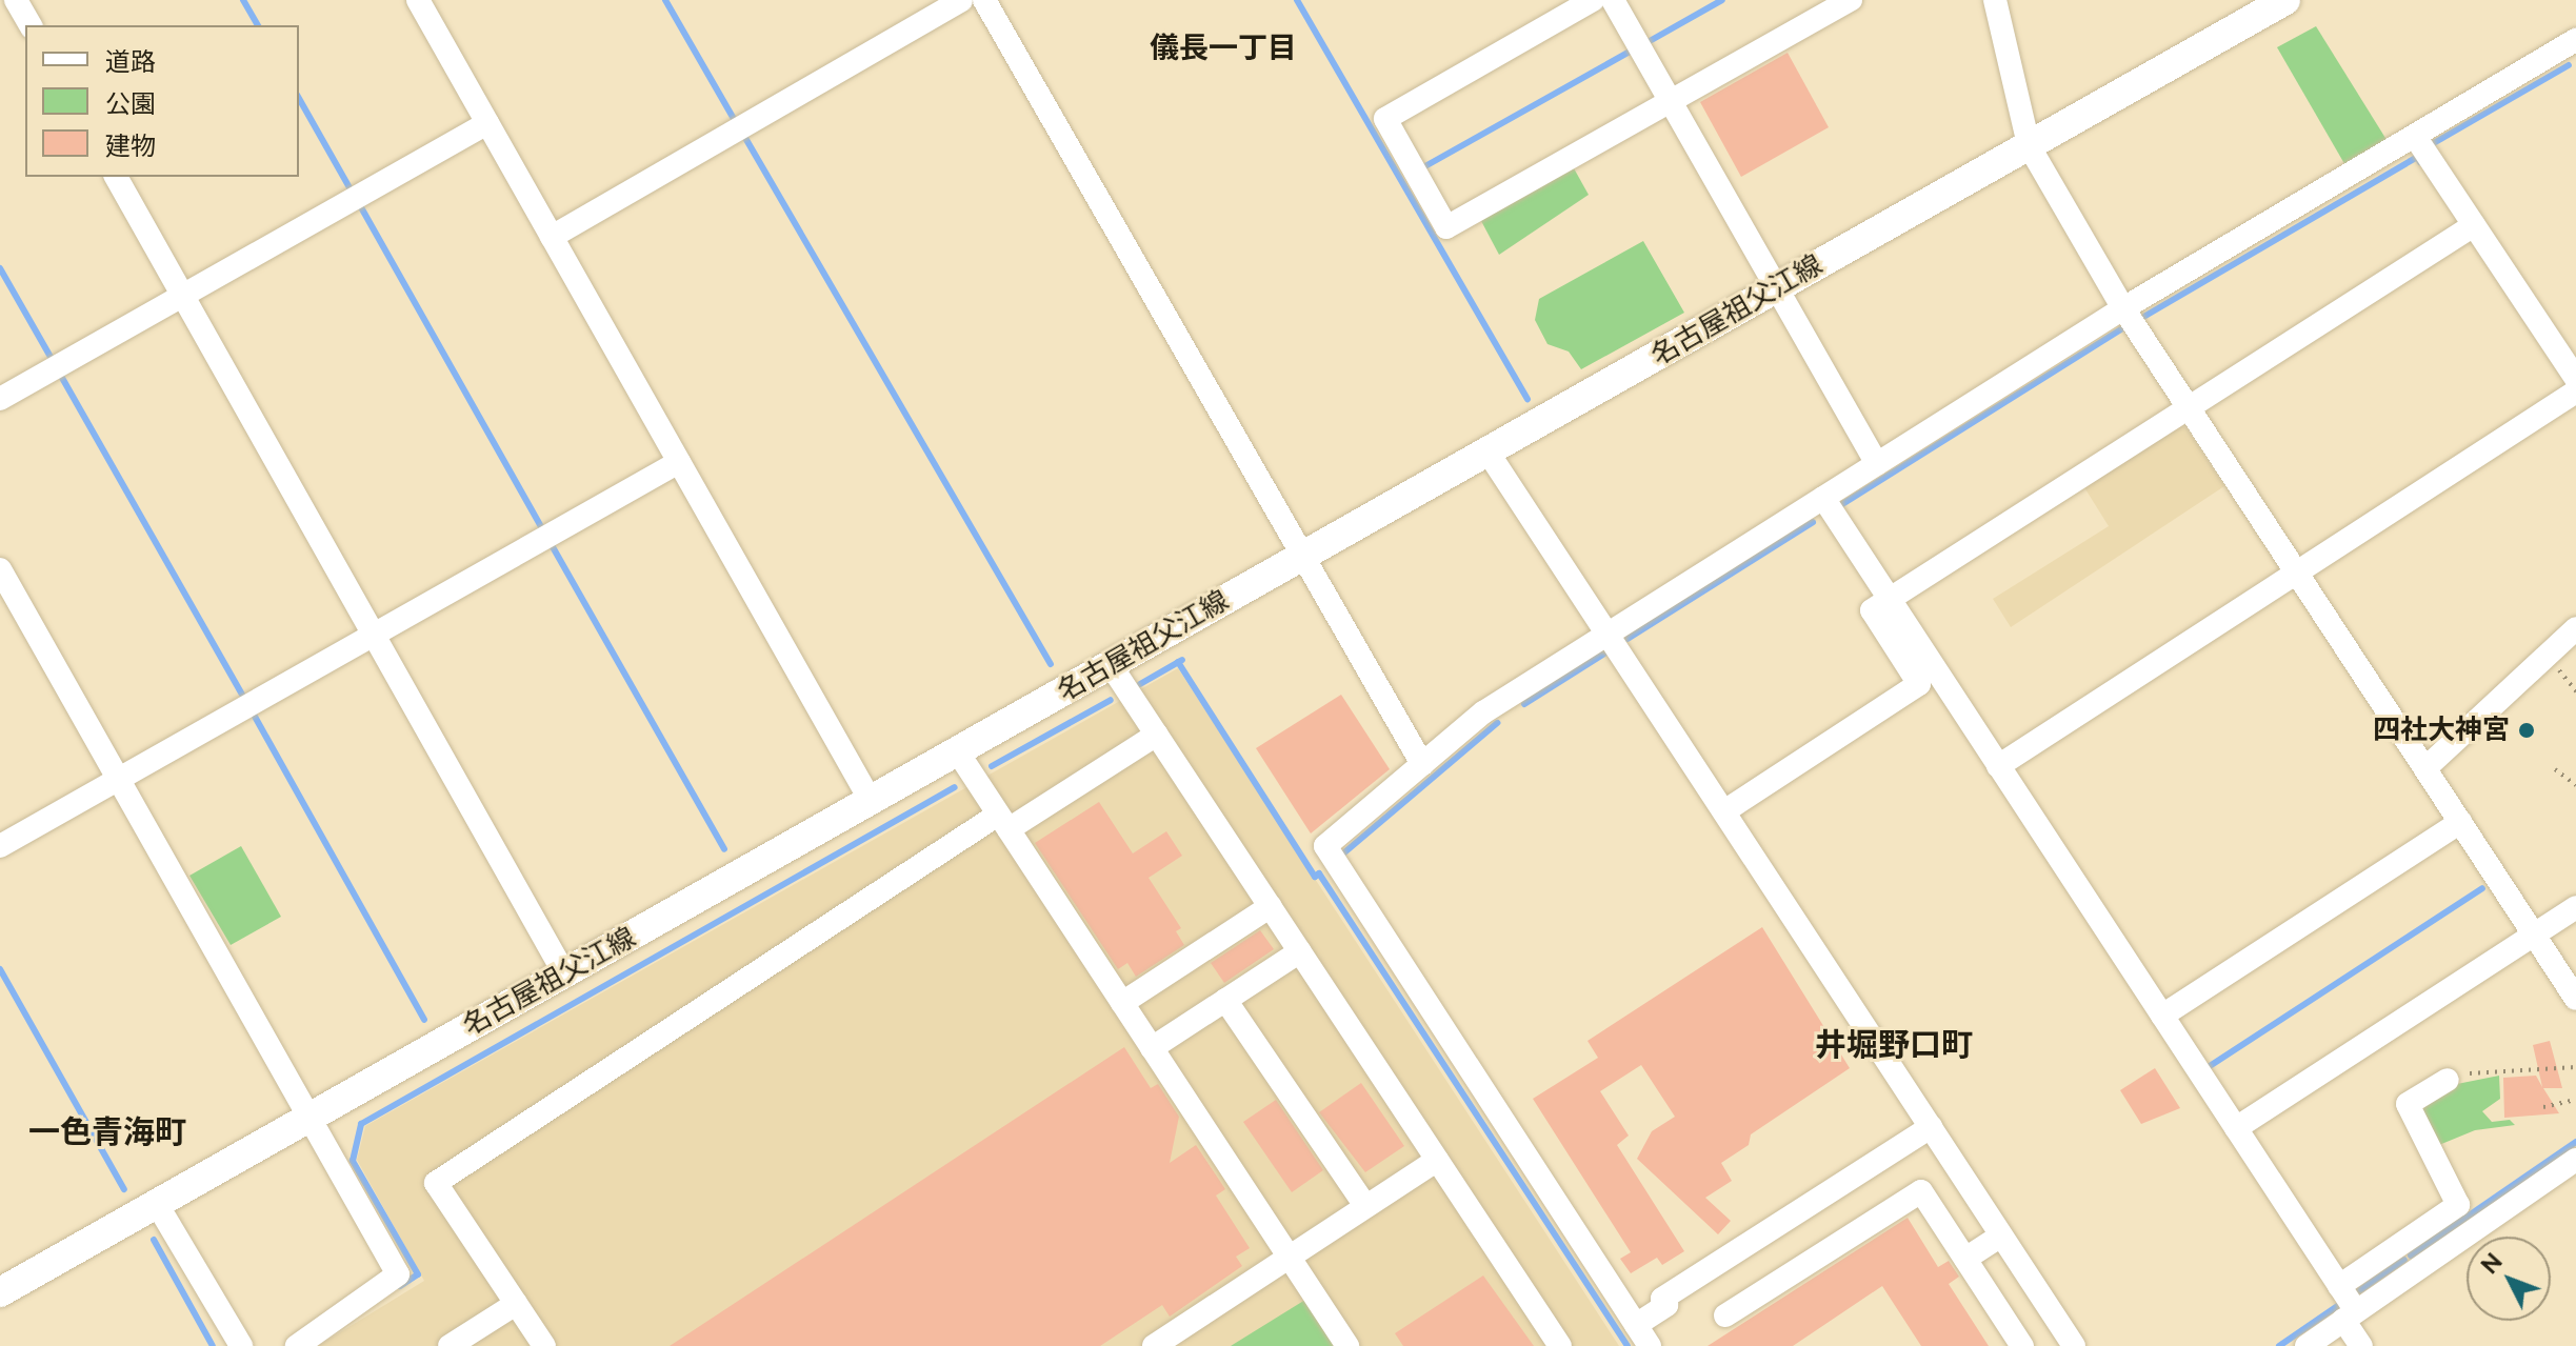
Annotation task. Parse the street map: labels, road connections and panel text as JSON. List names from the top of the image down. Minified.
{"streets":{"main road":["名古屋祖父江線"]},"districts":["儀長一丁目","井堀野口町","一色青海町"],"places":["四社大神宮"],"legend":["道路","公園","建物"],"north":"top left"}
